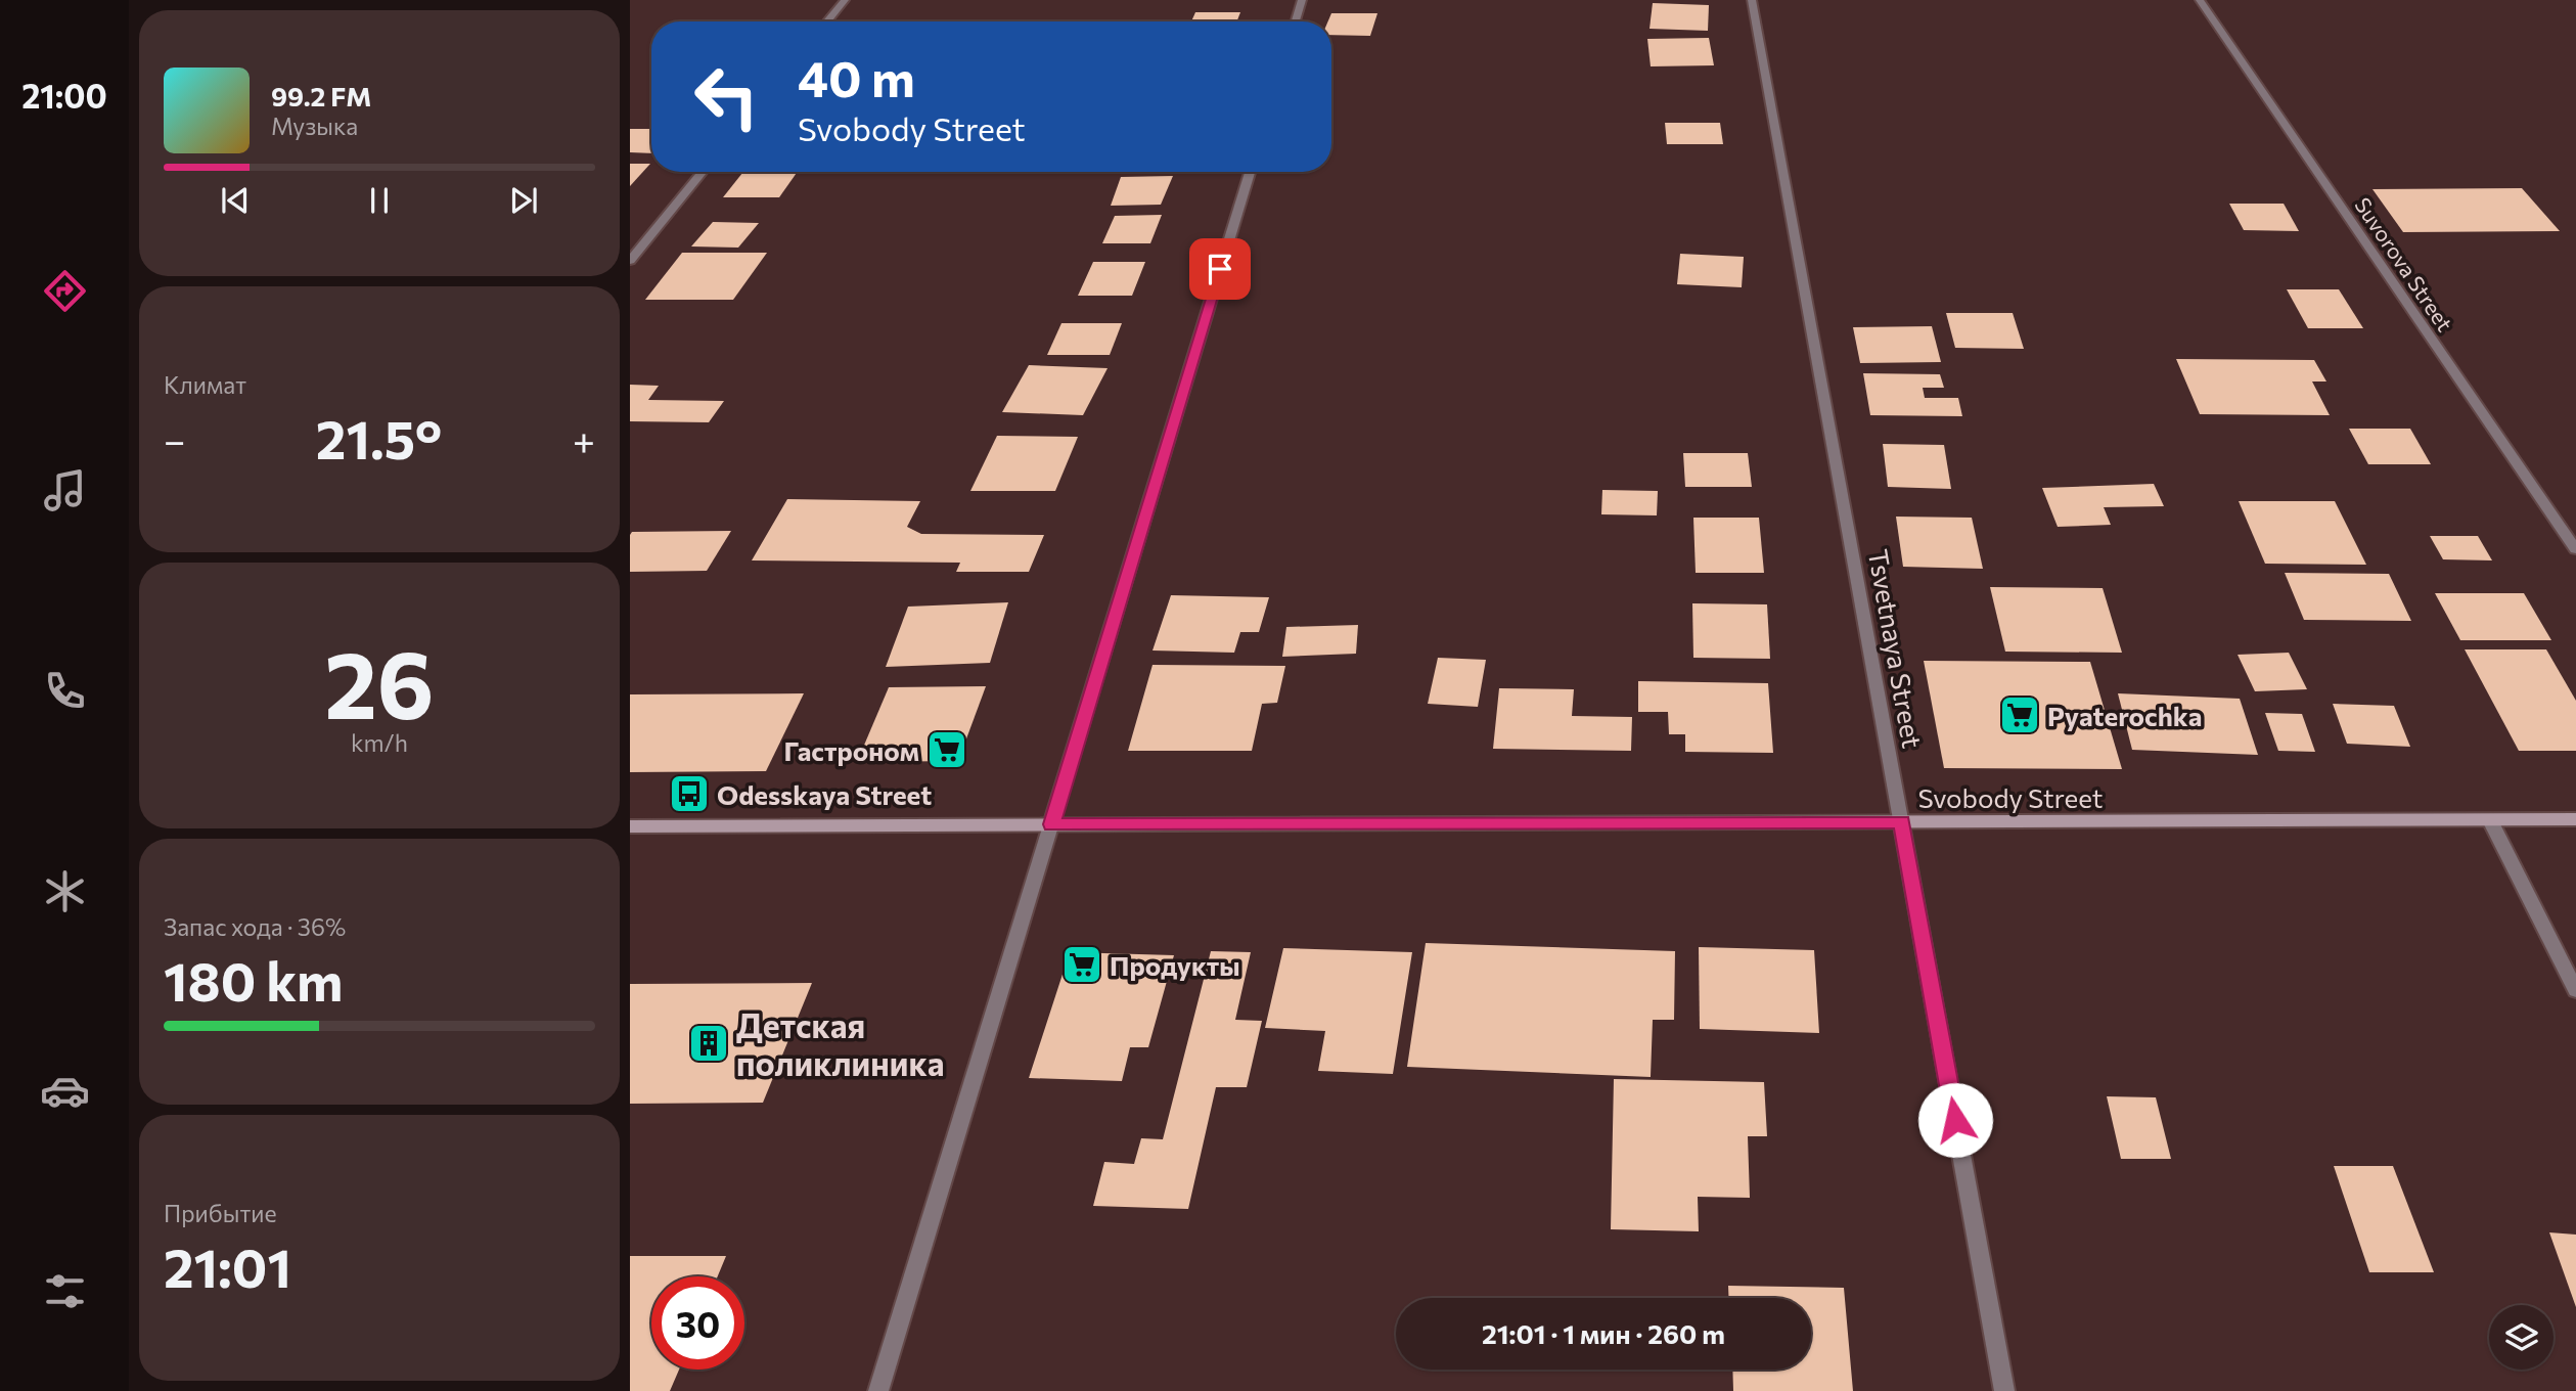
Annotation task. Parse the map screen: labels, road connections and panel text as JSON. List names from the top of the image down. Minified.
{"streets":{"main road":["Svobody Street"],"street":["Suvorova Street","Tsvetnaya Street"]},"crossings":[["Tsvetnaya Street","Svobody Street"]],"places":{"supermarket":["Pyaterochka","Гастроном","Продукты"],"bus stop":["Odesskaya Street"],"building":["Детская поликлиника"]},"page":{"tabs":"21:00","turn":["40 m","Svobody Street"],"song":["99.2 FM","Музыка"],"tile":["Климат",["26","km/h"],["Запас хода · 36%","180 km"],["Прибытие","21:01"]],"heat":["−","21.5°","+"],"limit":"30","trip":"21:01 · 1 мин · 260 m"}}
